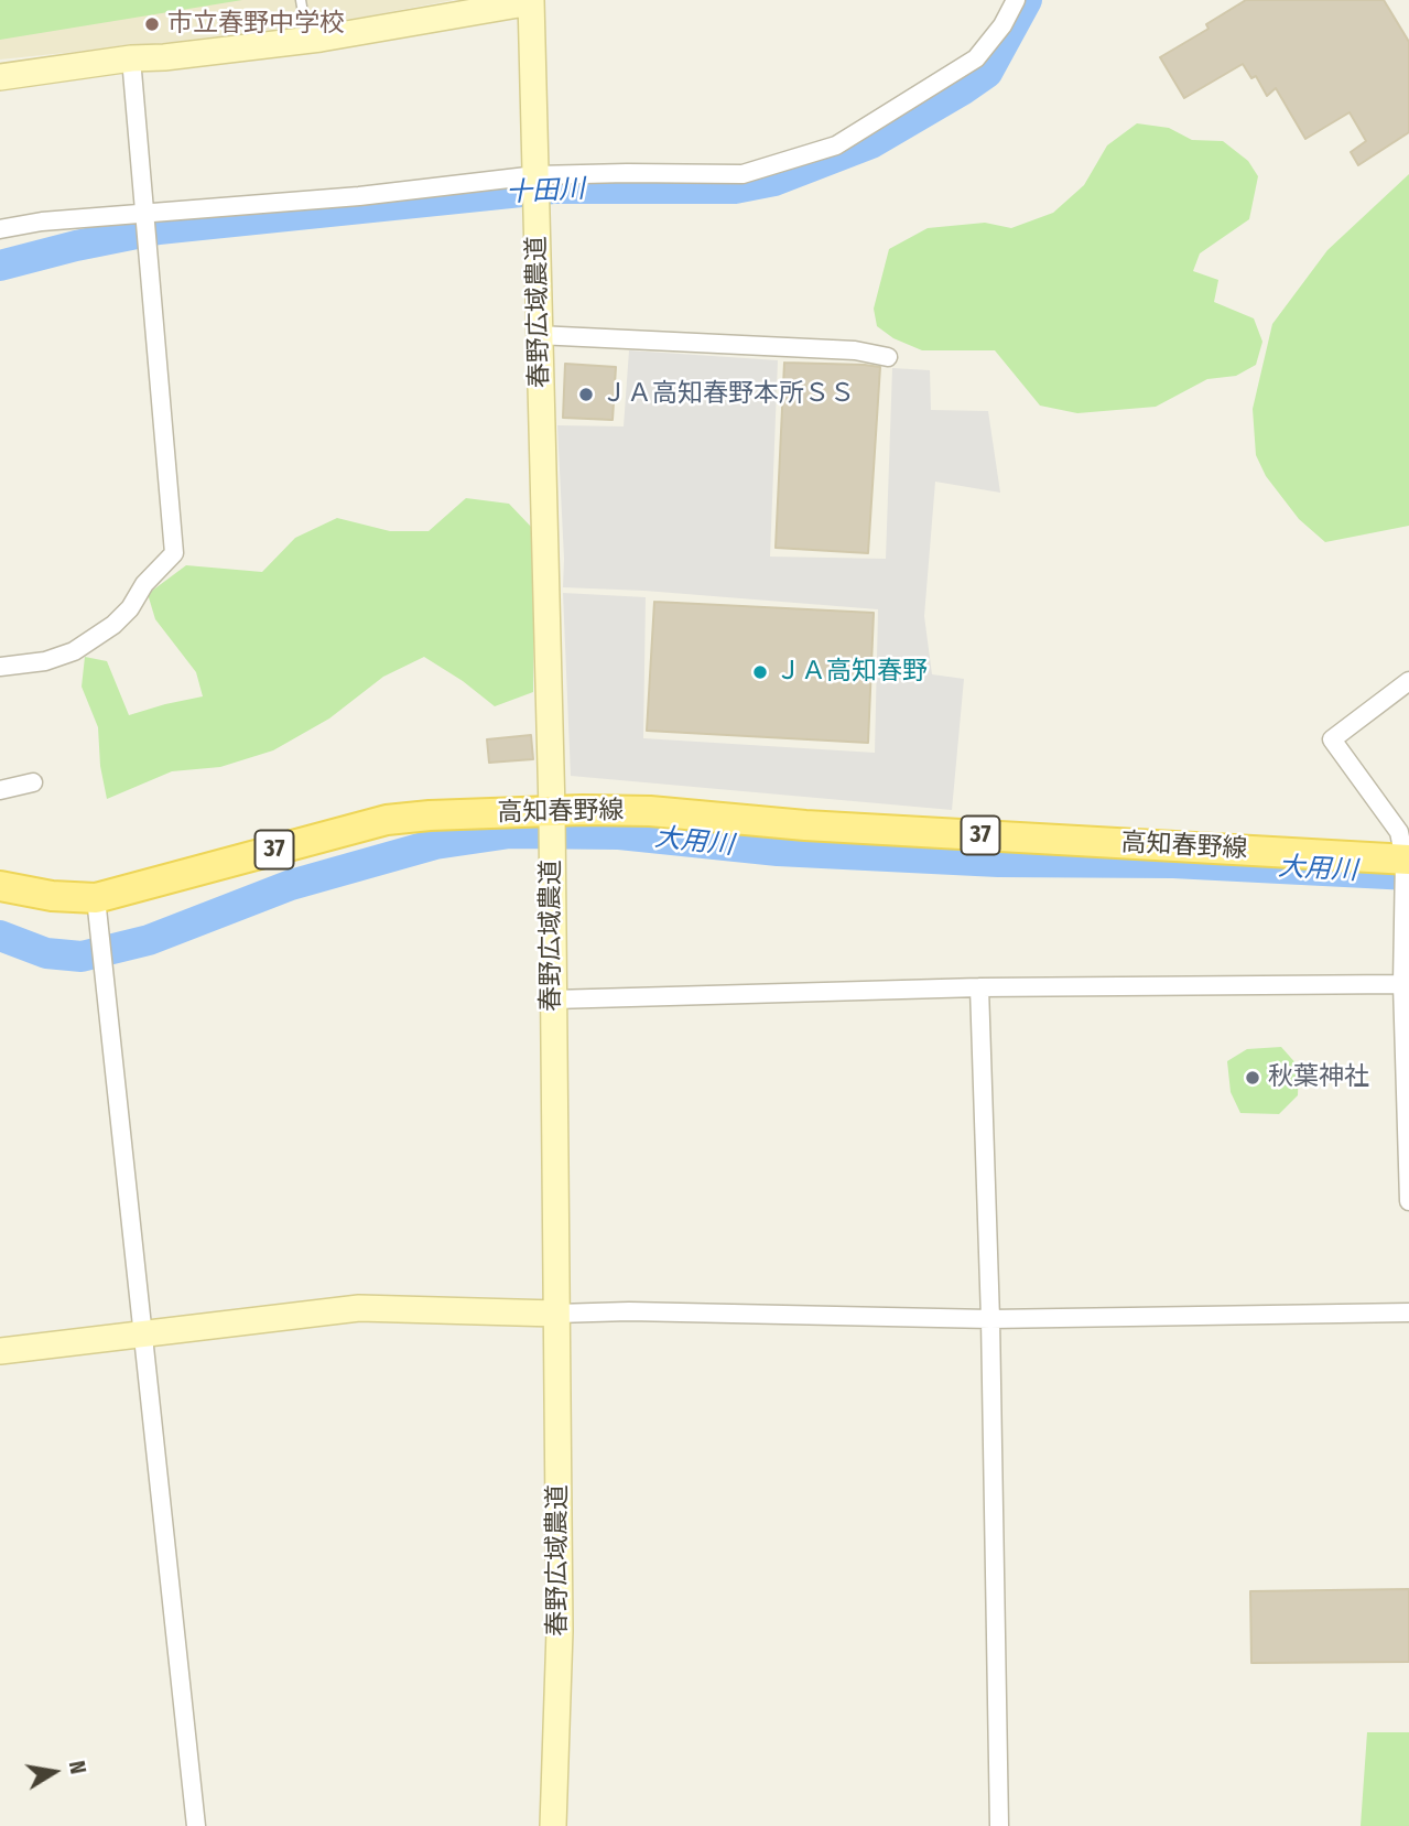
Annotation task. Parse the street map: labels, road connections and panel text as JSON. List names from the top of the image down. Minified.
{"streets":{"main road":["高知春野線","37"],"street":["春野広域農道"]},"crossings":[["春野広域農道","高知春野線"]],"water":["十田川","大用川"],"places":["市立春野中学校","ＪＡ高知春野本所ＳＳ","ＪＡ高知春野","秋葉神社"],"north":"right"}
